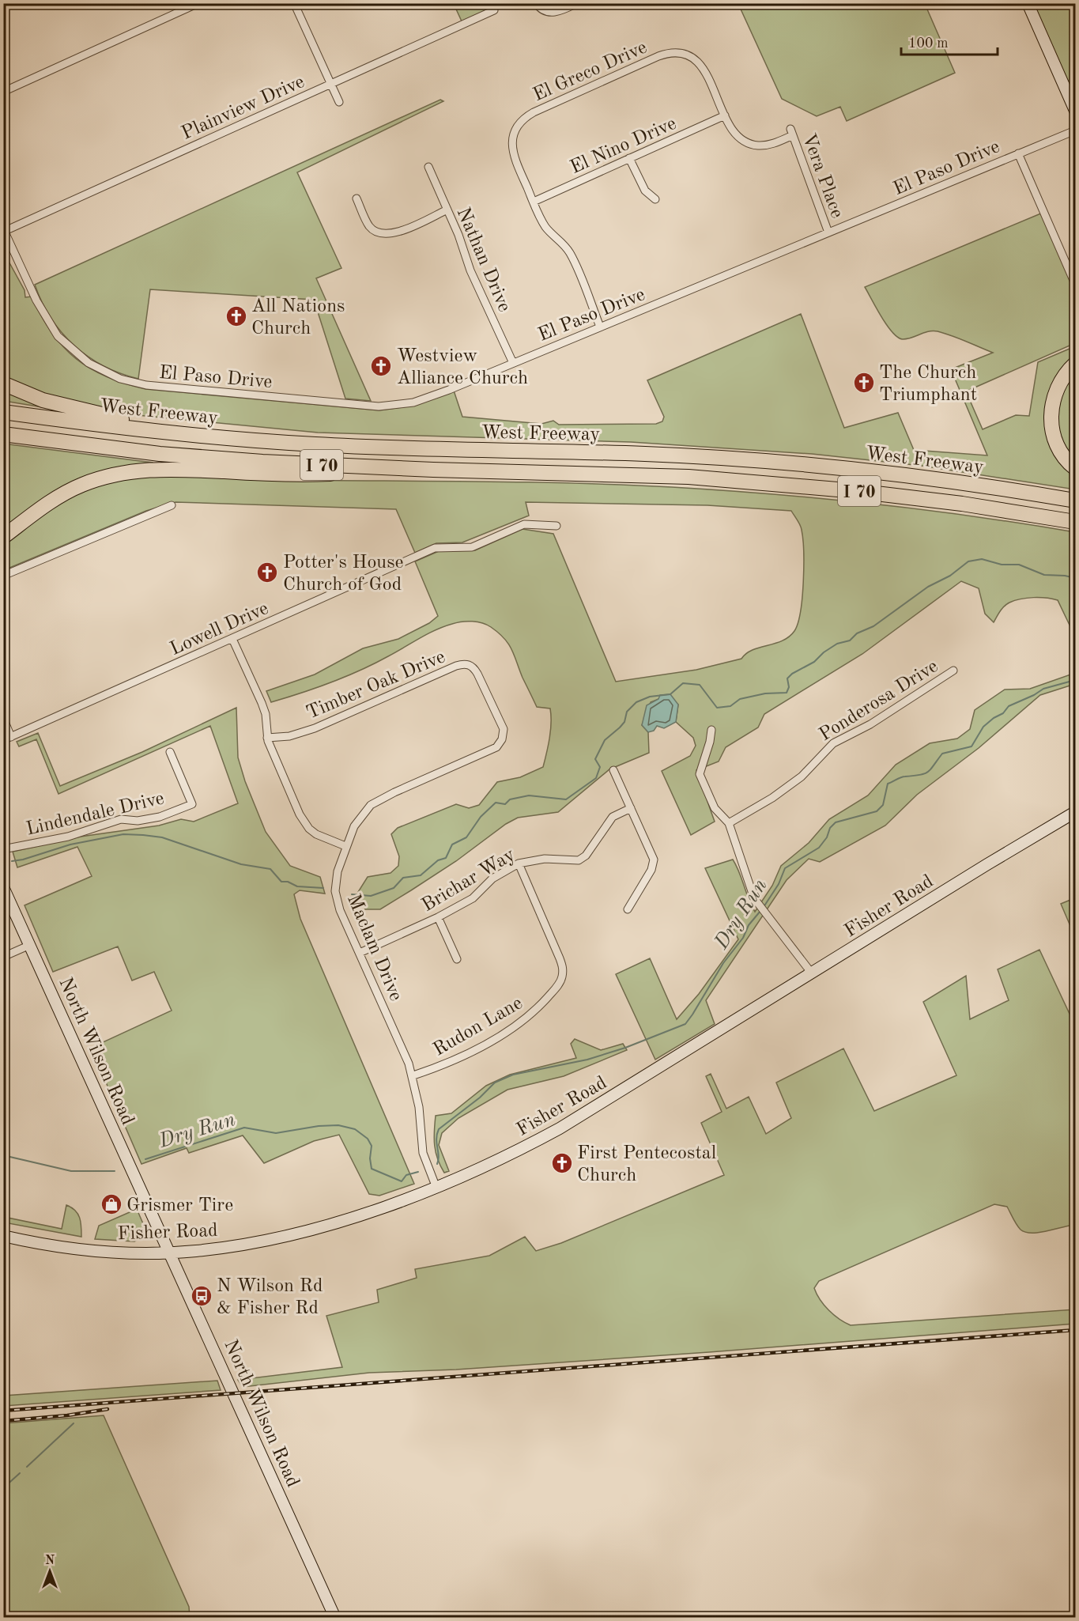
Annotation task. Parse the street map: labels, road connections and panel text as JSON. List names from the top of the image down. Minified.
{"streets":{"highway":["West Freeway","I 70"],"main road":["Fisher Road","North Wilson Road"],"street":["El Greco Drive","Plainview Drive","El Nino Drive","El Paso Drive","Vera Place","Nathan Drive","Lowell Drive","Timber Oak Drive","Ponderosa Drive","Lindendale Drive","Brichar Way","Maclam Drive","Rudon Lane"]},"crossings":[["El Greco Drive","El Nino Drive"],["El Greco Drive","Vera Place"],["Plainview Drive","El Paso Drive"],["El Nino Drive","Vera Place"],["El Paso Drive","Vera Place"],["El Paso Drive","Nathan Drive"],["Timber Oak Drive","Maclam Drive"],["Brichar Way","Maclam Drive"],["Brichar Way","Rudon Lane"],["Fisher Road","Maclam Drive"],["Fisher Road","North Wilson Road"],["Maclam Drive","Rudon Lane"]],"water":["Dry Run"],"places":{"church":["All Nations Church","Westview Alliance Church","The Church Triumphant","Potter's House Church of God","First Pentecostal Church"],"shop":["Grismer Tire"],"bus stop":["N Wilson Rd & Fisher Rd"]},"scale_bar":"100 m","north":"top"}
